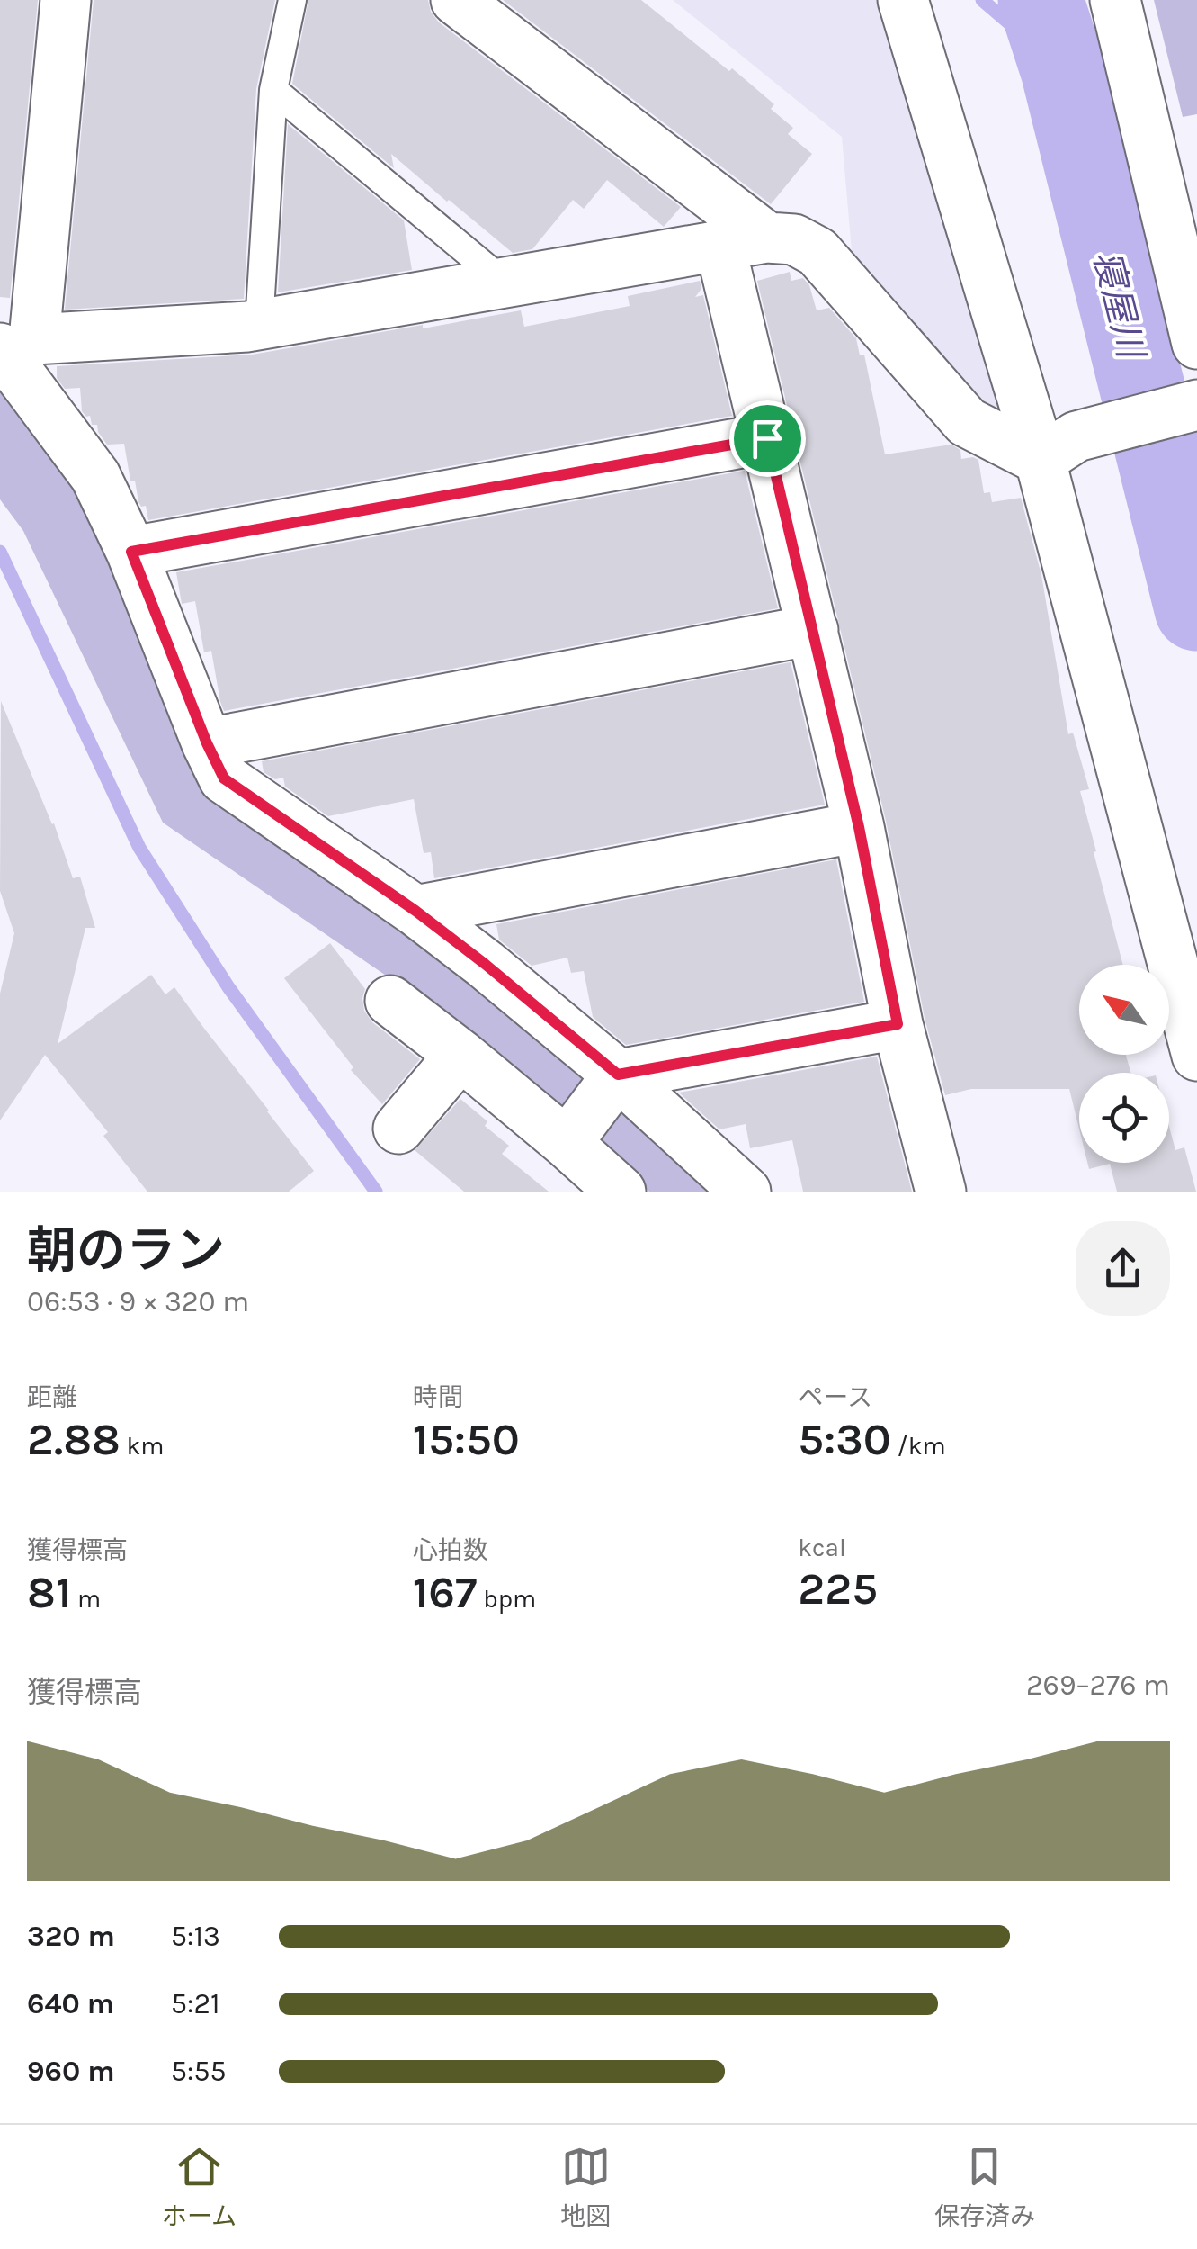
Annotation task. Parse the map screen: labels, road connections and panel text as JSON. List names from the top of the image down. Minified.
{"water":["寝屋川"],"north":"top left","page":{"heading":["朝のラン","06:53 · 9 × 320 m"],"stats":[["距離","2.88 km"],["時間","15:50"],["ペース","5:30 /km"],["獲得標高","81 m"],["心拍数","167 bpm"],["kcal","225"]],"chart":["獲得標高","269–276 m"],"list":[{"name":"320 m","note":"5:13"},{"name":"640 m","note":"5:21"},{"name":"960 m","note":"5:55"}],"tabs":["ホーム","地図","保存済み"]}}
